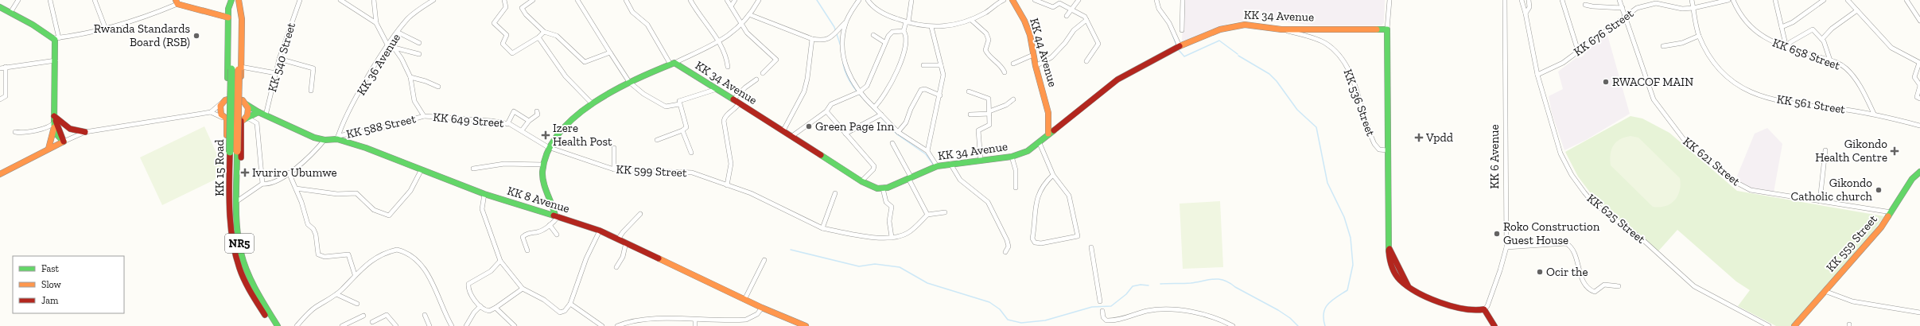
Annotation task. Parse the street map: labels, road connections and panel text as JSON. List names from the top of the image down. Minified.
{"streets":{"main road":["KK 34 Avenue","KK 44 Avenue","KK 15 Road","KK 8 Avenue","NR5","KK 559 Street"],"street":["KK 676 Street","KK 658 Street","KK 540 Street","KK 36 Avenue","KK 536 Street","KK 561 Street","KK 649 Street","KK 588 Street","KK 6 Avenue","KK 621 Street","KK 599 Street","KK 625 Street"]},"crossings":[["KK 34 Avenue","KK 44 Avenue"],["KK 34 Avenue","KK 536 Street"],["KK 676 Street","KK 561 Street"],["KK 676 Street","KK 621 Street"],["KK 676 Street","KK 625 Street"],["KK 658 Street","KK 561 Street"],["KK 540 Street","KK 8 Avenue"],["KK 36 Avenue","KK 649 Street"],["KK 36 Avenue","KK 588 Street"],["KK 36 Avenue","KK 8 Avenue"],["KK 649 Street","KK 588 Street"],["KK 649 Street","KK 599 Street"],["KK 588 Street","KK 8 Avenue"],["KK 621 Street","KK 559 Street"]],"places":{"other":["Rwanda Standards Board (RSB)","RWACOF MAIN","Green Page Inn","Gikondo Catholic church","Roko Construction Guest House","Ocir the"],"health":["Izere Health Post","Vpdd","Gikondo Health Centre","Ivuriro Ubumwe"]},"legend":["Fast","Slow","Jam"]}
